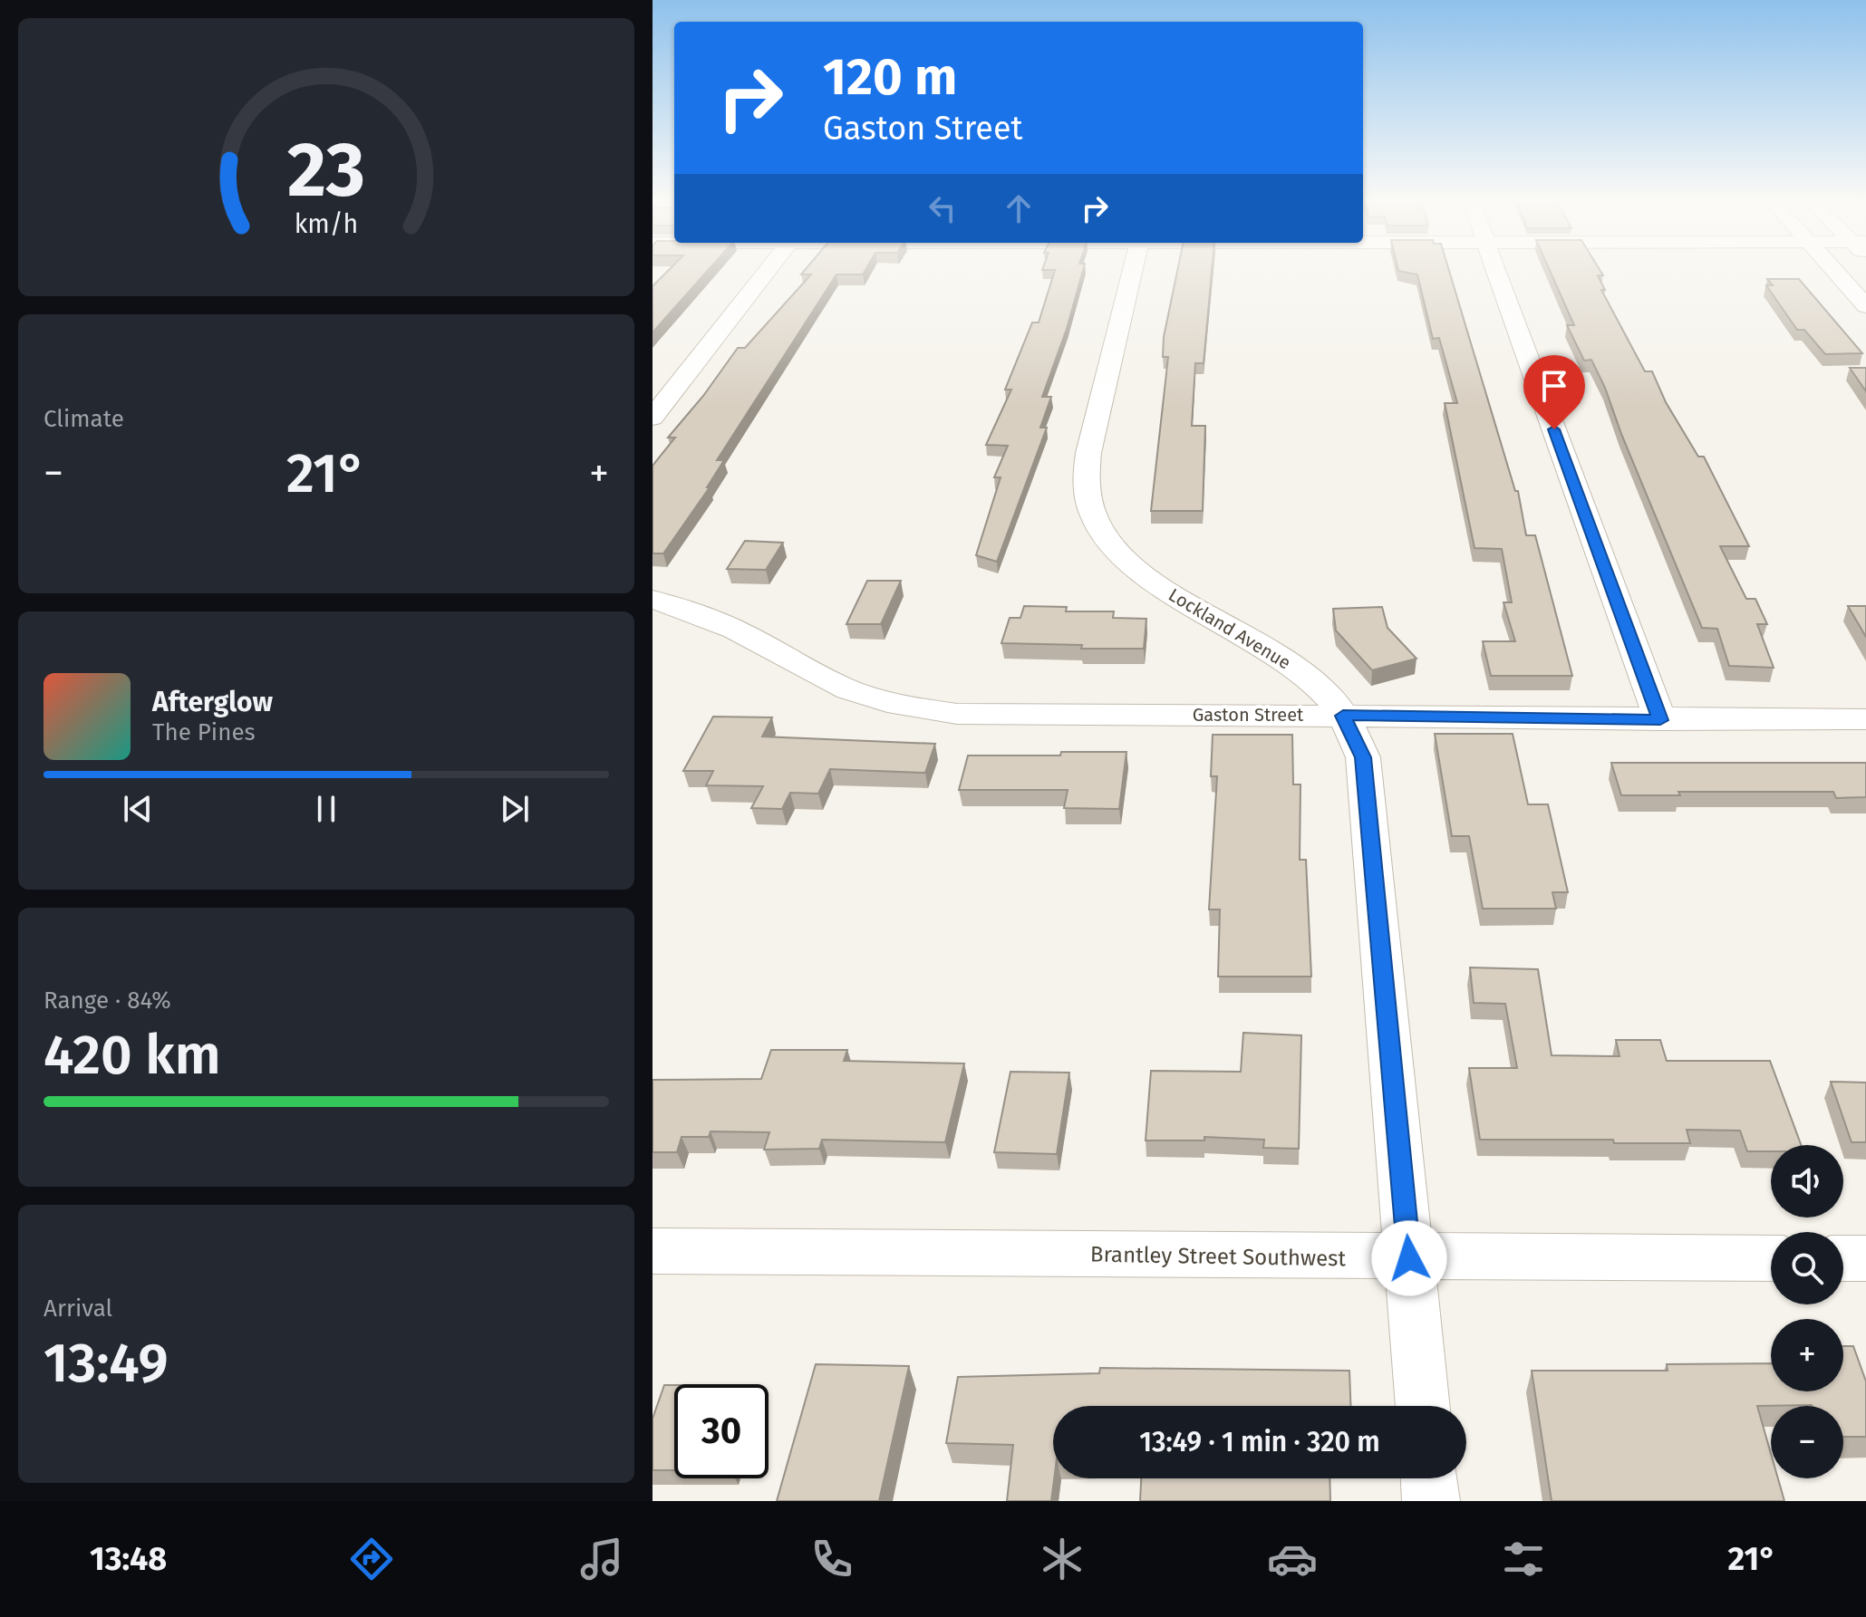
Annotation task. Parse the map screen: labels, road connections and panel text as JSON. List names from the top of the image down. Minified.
{"streets":{"street":["Lockland Avenue","Gaston Street","Brantley Street Southwest"]},"crossings":[["Lockland Avenue","Gaston Street"],["Lockland Avenue","Brantley Street Southwest"]],"page":{"turn":["120 m","Gaston Street"],"tile":["Climate",["Range · 84%","420 km"],["Arrival","13:49"]],"heat":["−","21°","+"],"song":["Afterglow","The Pines"],"map_buttons":["+","−"],"limit":"30","trip":"13:49 · 1 min · 320 m","tabs":["13:48","21°"],"gauge":["23","km/h"]}}
